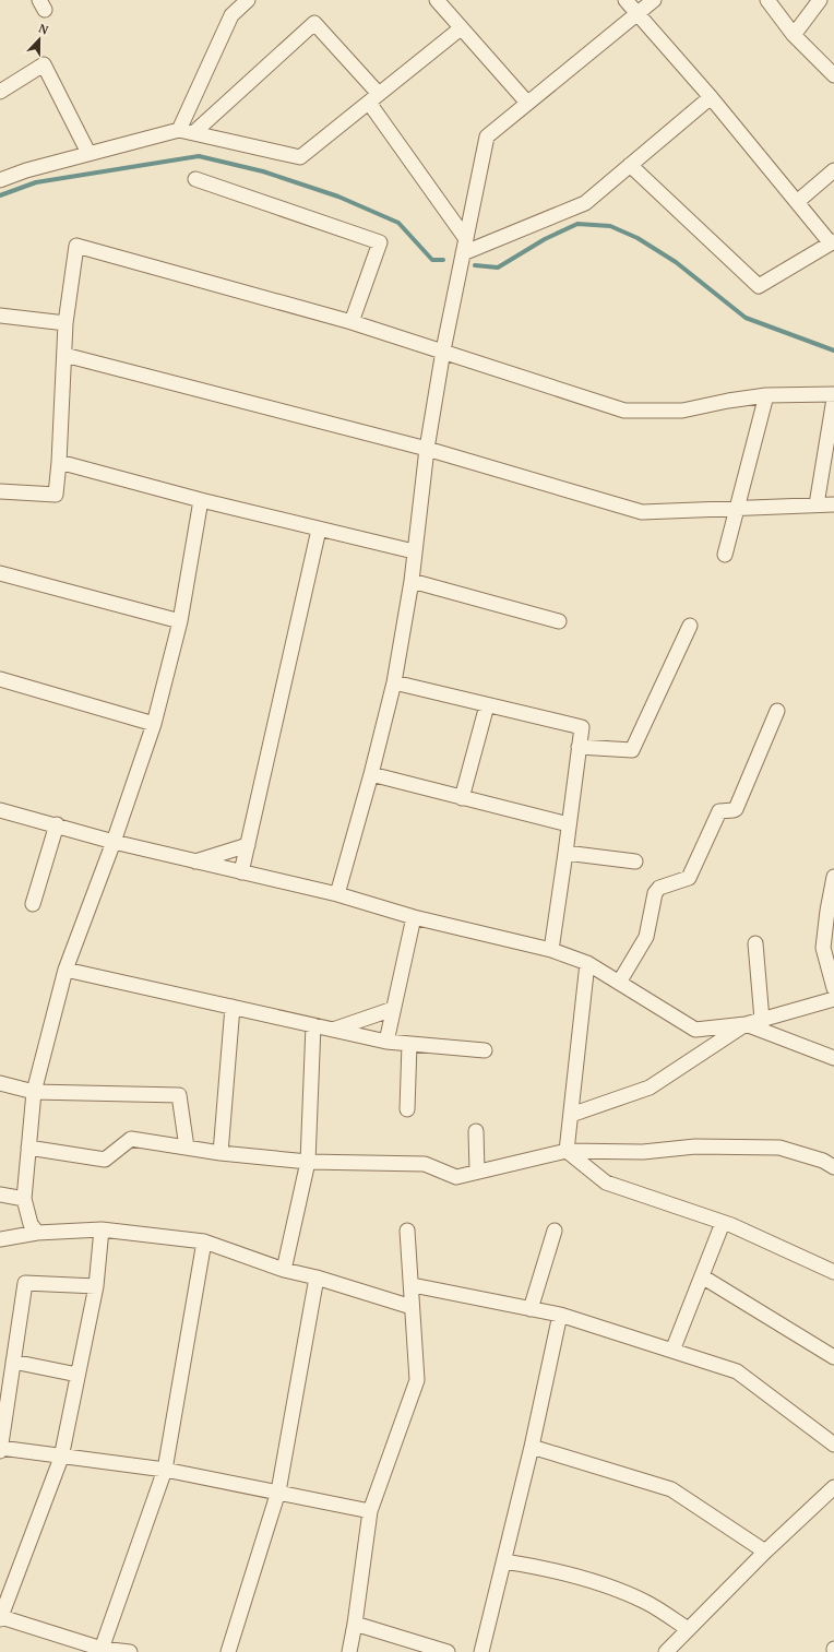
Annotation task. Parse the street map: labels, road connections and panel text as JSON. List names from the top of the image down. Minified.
{"north":"top"}
